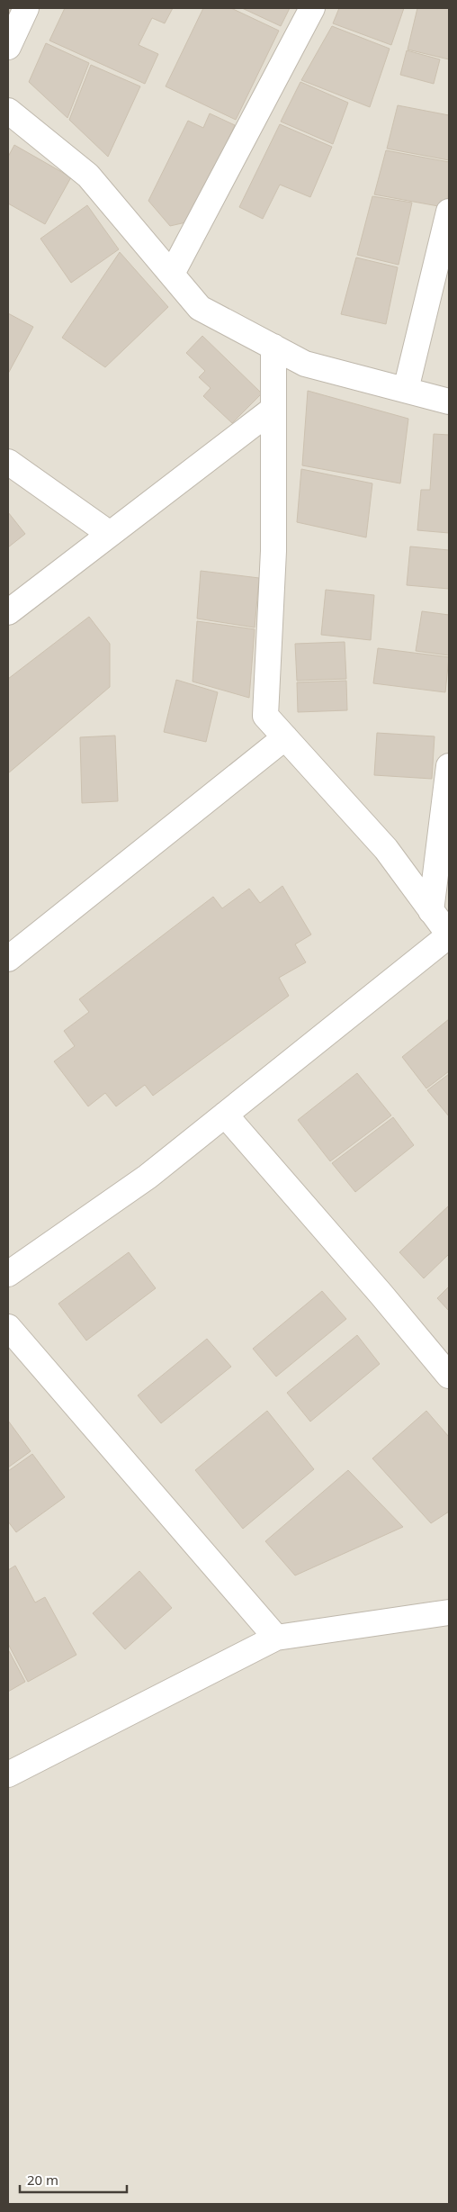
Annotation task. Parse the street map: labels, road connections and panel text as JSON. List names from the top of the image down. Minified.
{"scale_bar":"20 m"}
